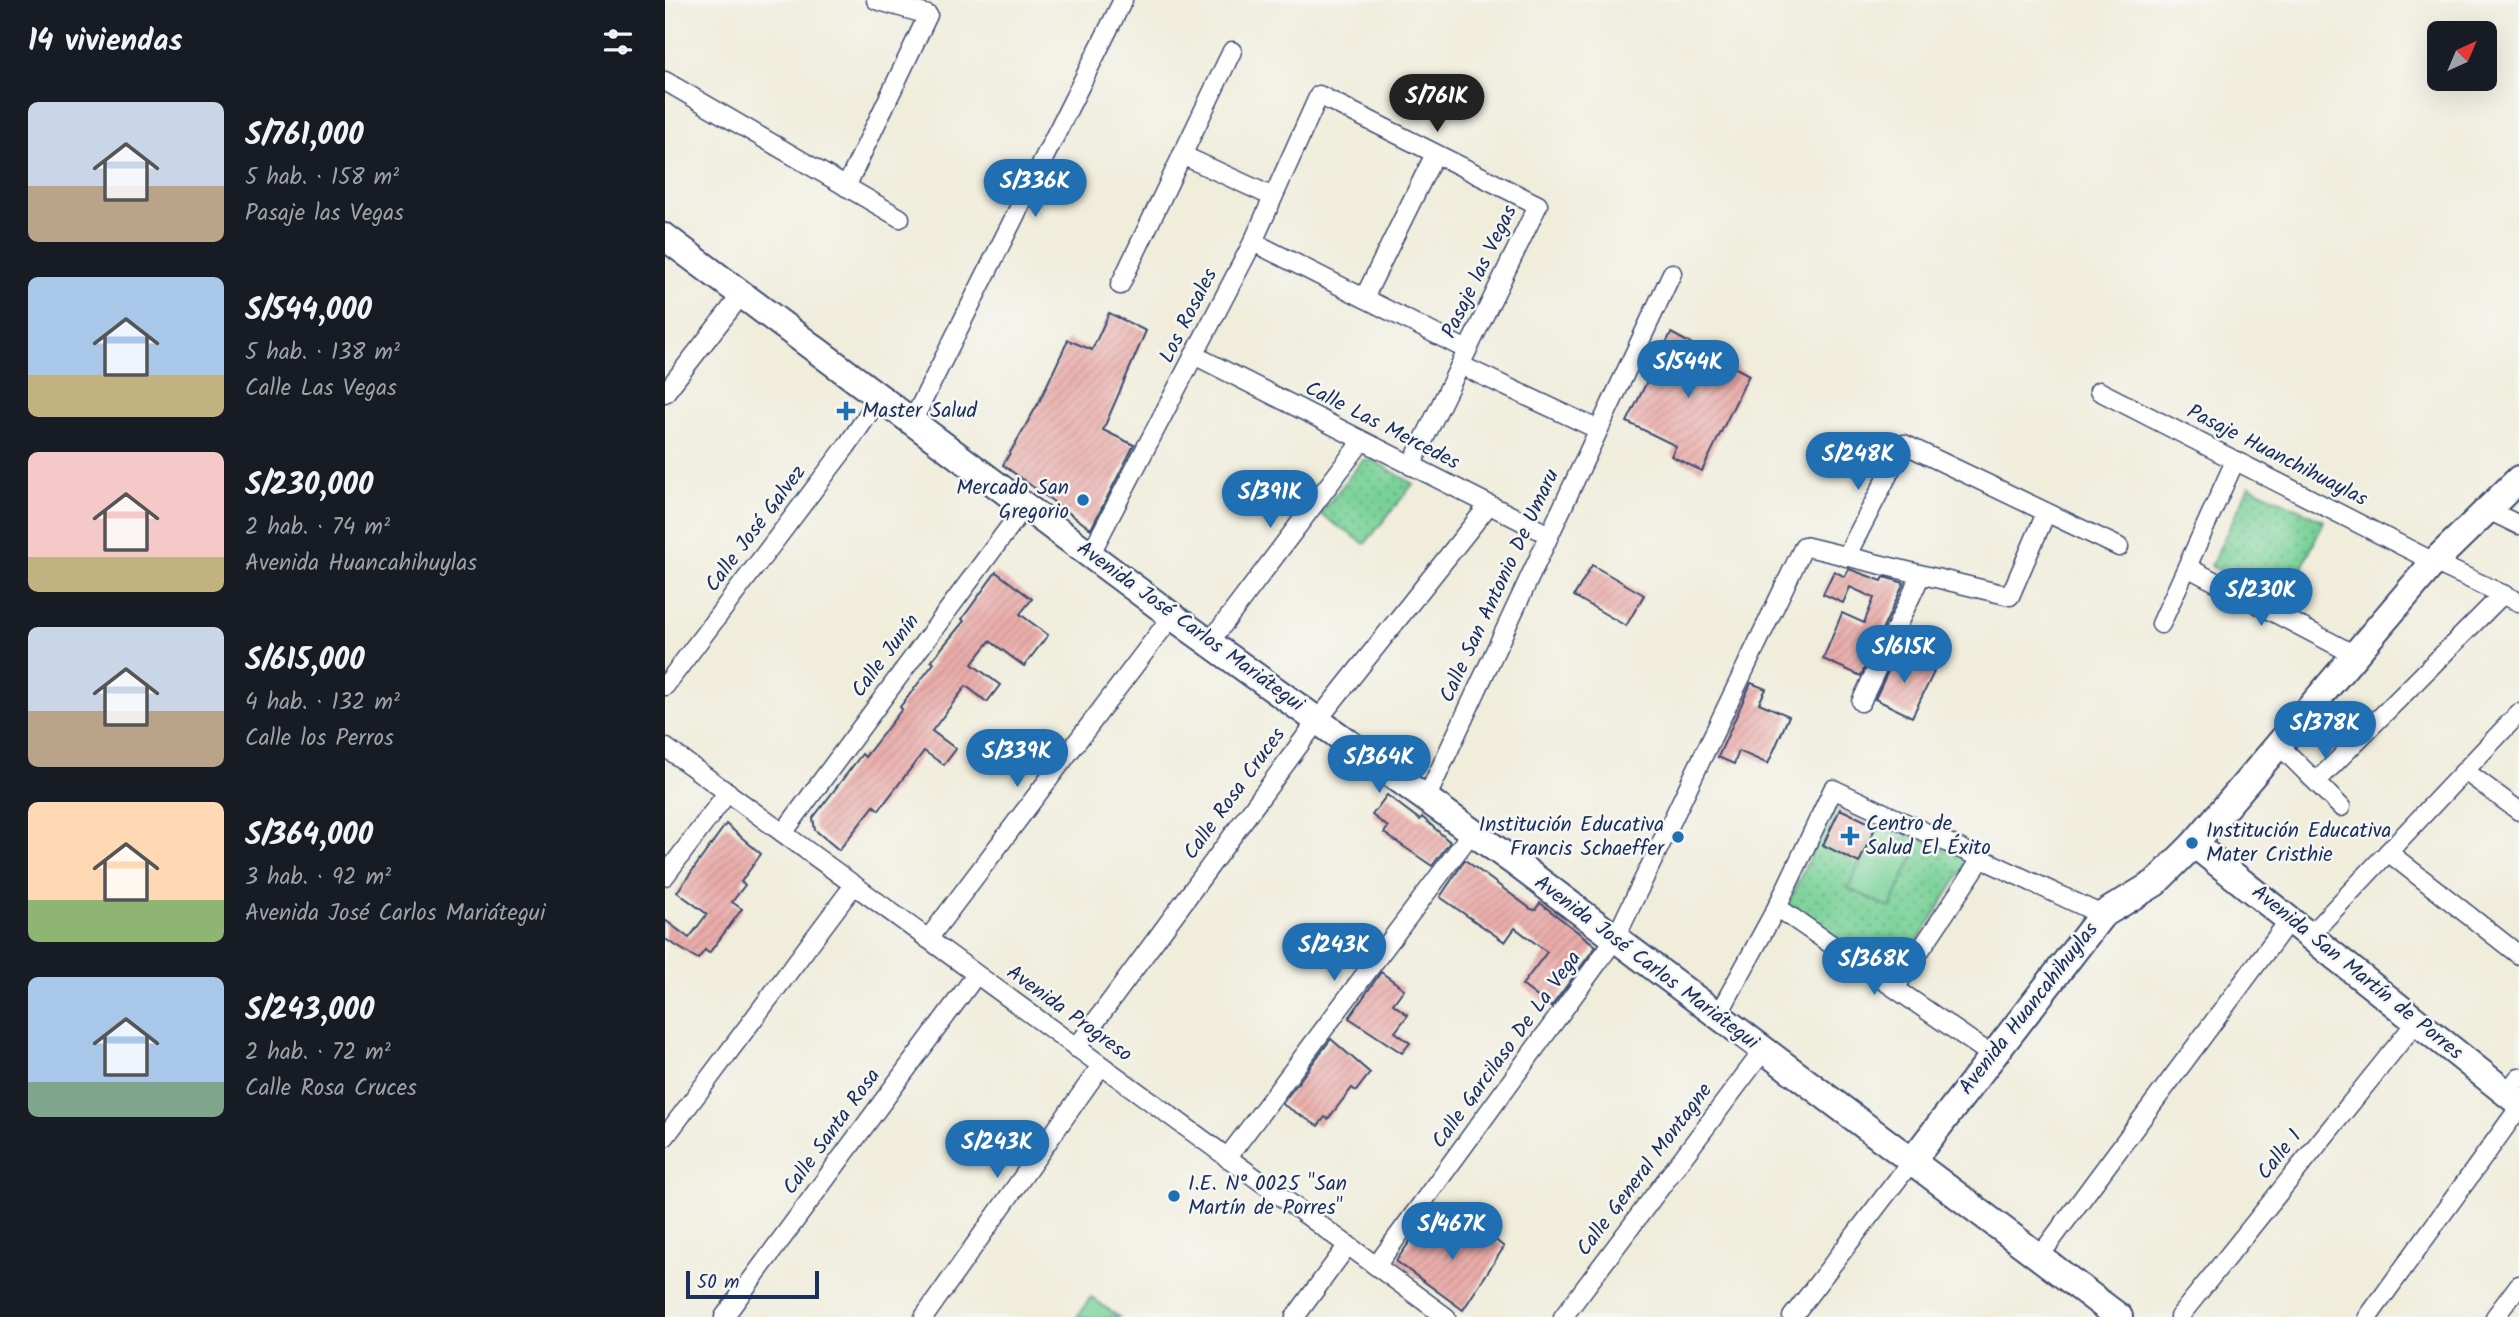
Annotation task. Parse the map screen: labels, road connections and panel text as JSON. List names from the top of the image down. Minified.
{"streets":{"street":["Pasaje las Vegas","Los Rosales","Calle Las Mercedes","Pasaje Huanchihuaylas","Calle José Galvez","Calle San Antonio De Umaru","Avenida José Carlos Mariátegui","Calle Junín","Calle Rosa Cruces","Avenida San Martín de Porres","Avenida Huancahihuylas","Avenida Progreso","Calle Garcilaso De La Vega","Calle Santa Rosa","Calle 1","Calle General Montagne"]},"crossings":[["Pasaje las Vegas","Los Rosales"],["Pasaje las Vegas","Calle Las Mercedes"],["Los Rosales","Calle Las Mercedes"],["Los Rosales","Avenida José Carlos Mariátegui"],["Calle Las Mercedes","Calle San Antonio De Umaru"],["Calle Las Mercedes","Calle Rosa Cruces"],["Pasaje Huanchihuaylas","Avenida Huancahihuylas"],["Calle José Galvez","Avenida José Carlos Mariátegui"],["Calle San Antonio De Umaru","Avenida José Carlos Mariátegui"],["Avenida José Carlos Mariátegui","Calle Junín"],["Avenida José Carlos Mariátegui","Calle Rosa Cruces"],["Avenida José Carlos Mariátegui","Avenida Huancahihuylas"],["Avenida José Carlos Mariátegui","Calle Garcilaso De La Vega"],["Avenida José Carlos Mariátegui","Calle General Montagne"],["Calle Junín","Avenida Progreso"],["Calle Rosa Cruces","Avenida Progreso"],["Avenida San Martín de Porres","Avenida Huancahihuylas"],["Avenida San Martín de Porres","Calle 1"],["Avenida Progreso","Calle Garcilaso De La Vega"],["Avenida Progreso","Calle Santa Rosa"]],"places":{"health":["Master Salud","Centro de Salud El Éxito"],"other":["Mercado San Gregorio","Institución Educativa Francis Schaeffer","Institución Educativa Mater Cristhie","I.E. N° 0025 \"San Martín de Porres\""]},"scale_bar":"50 m","north":"top right","page":{"heading":"14 viviendas","price":["S/761K","S/336K","S/544K","S/248K","S/391K","S/230K","S/615K","S/378K","S/339K","S/364K","S/243K","S/368K","S/243K","S/467K"],"list":[{"name":"S/761,000","note":"5 hab. · 158 m² · Pasaje las Vegas"},{"name":"S/544,000","note":"5 hab. · 138 m² · Calle Las Vegas"},{"name":"S/230,000","note":"2 hab. · 74 m² · Avenida Huancahihuylas"},{"name":"S/615,000","note":"4 hab. · 132 m² · Calle los Perros"},{"name":"S/364,000","note":"3 hab. · 92 m² · Avenida José Carlos Mariátegui"},{"name":"S/243,000","note":"2 hab. · 72 m² · Calle Rosa Cruces"}],"scale":"50 m"}}
